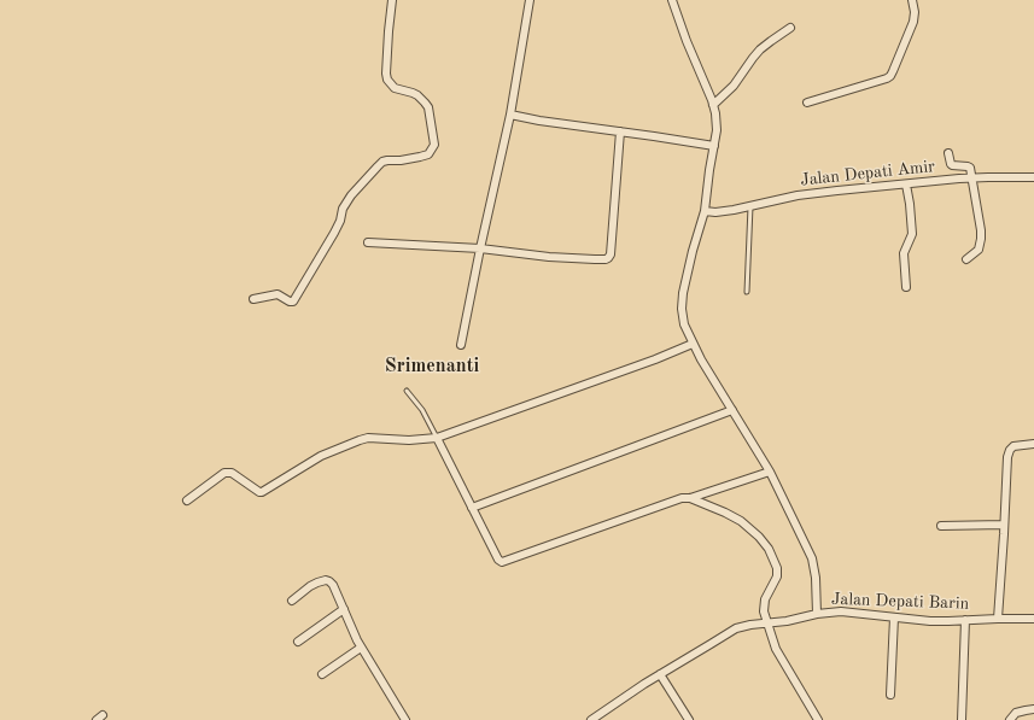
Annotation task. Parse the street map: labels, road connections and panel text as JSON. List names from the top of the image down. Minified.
{"streets":{"street":["Jalan Depati Amir","Jalan Depati Barin"]},"districts":["Srimenanti"]}
